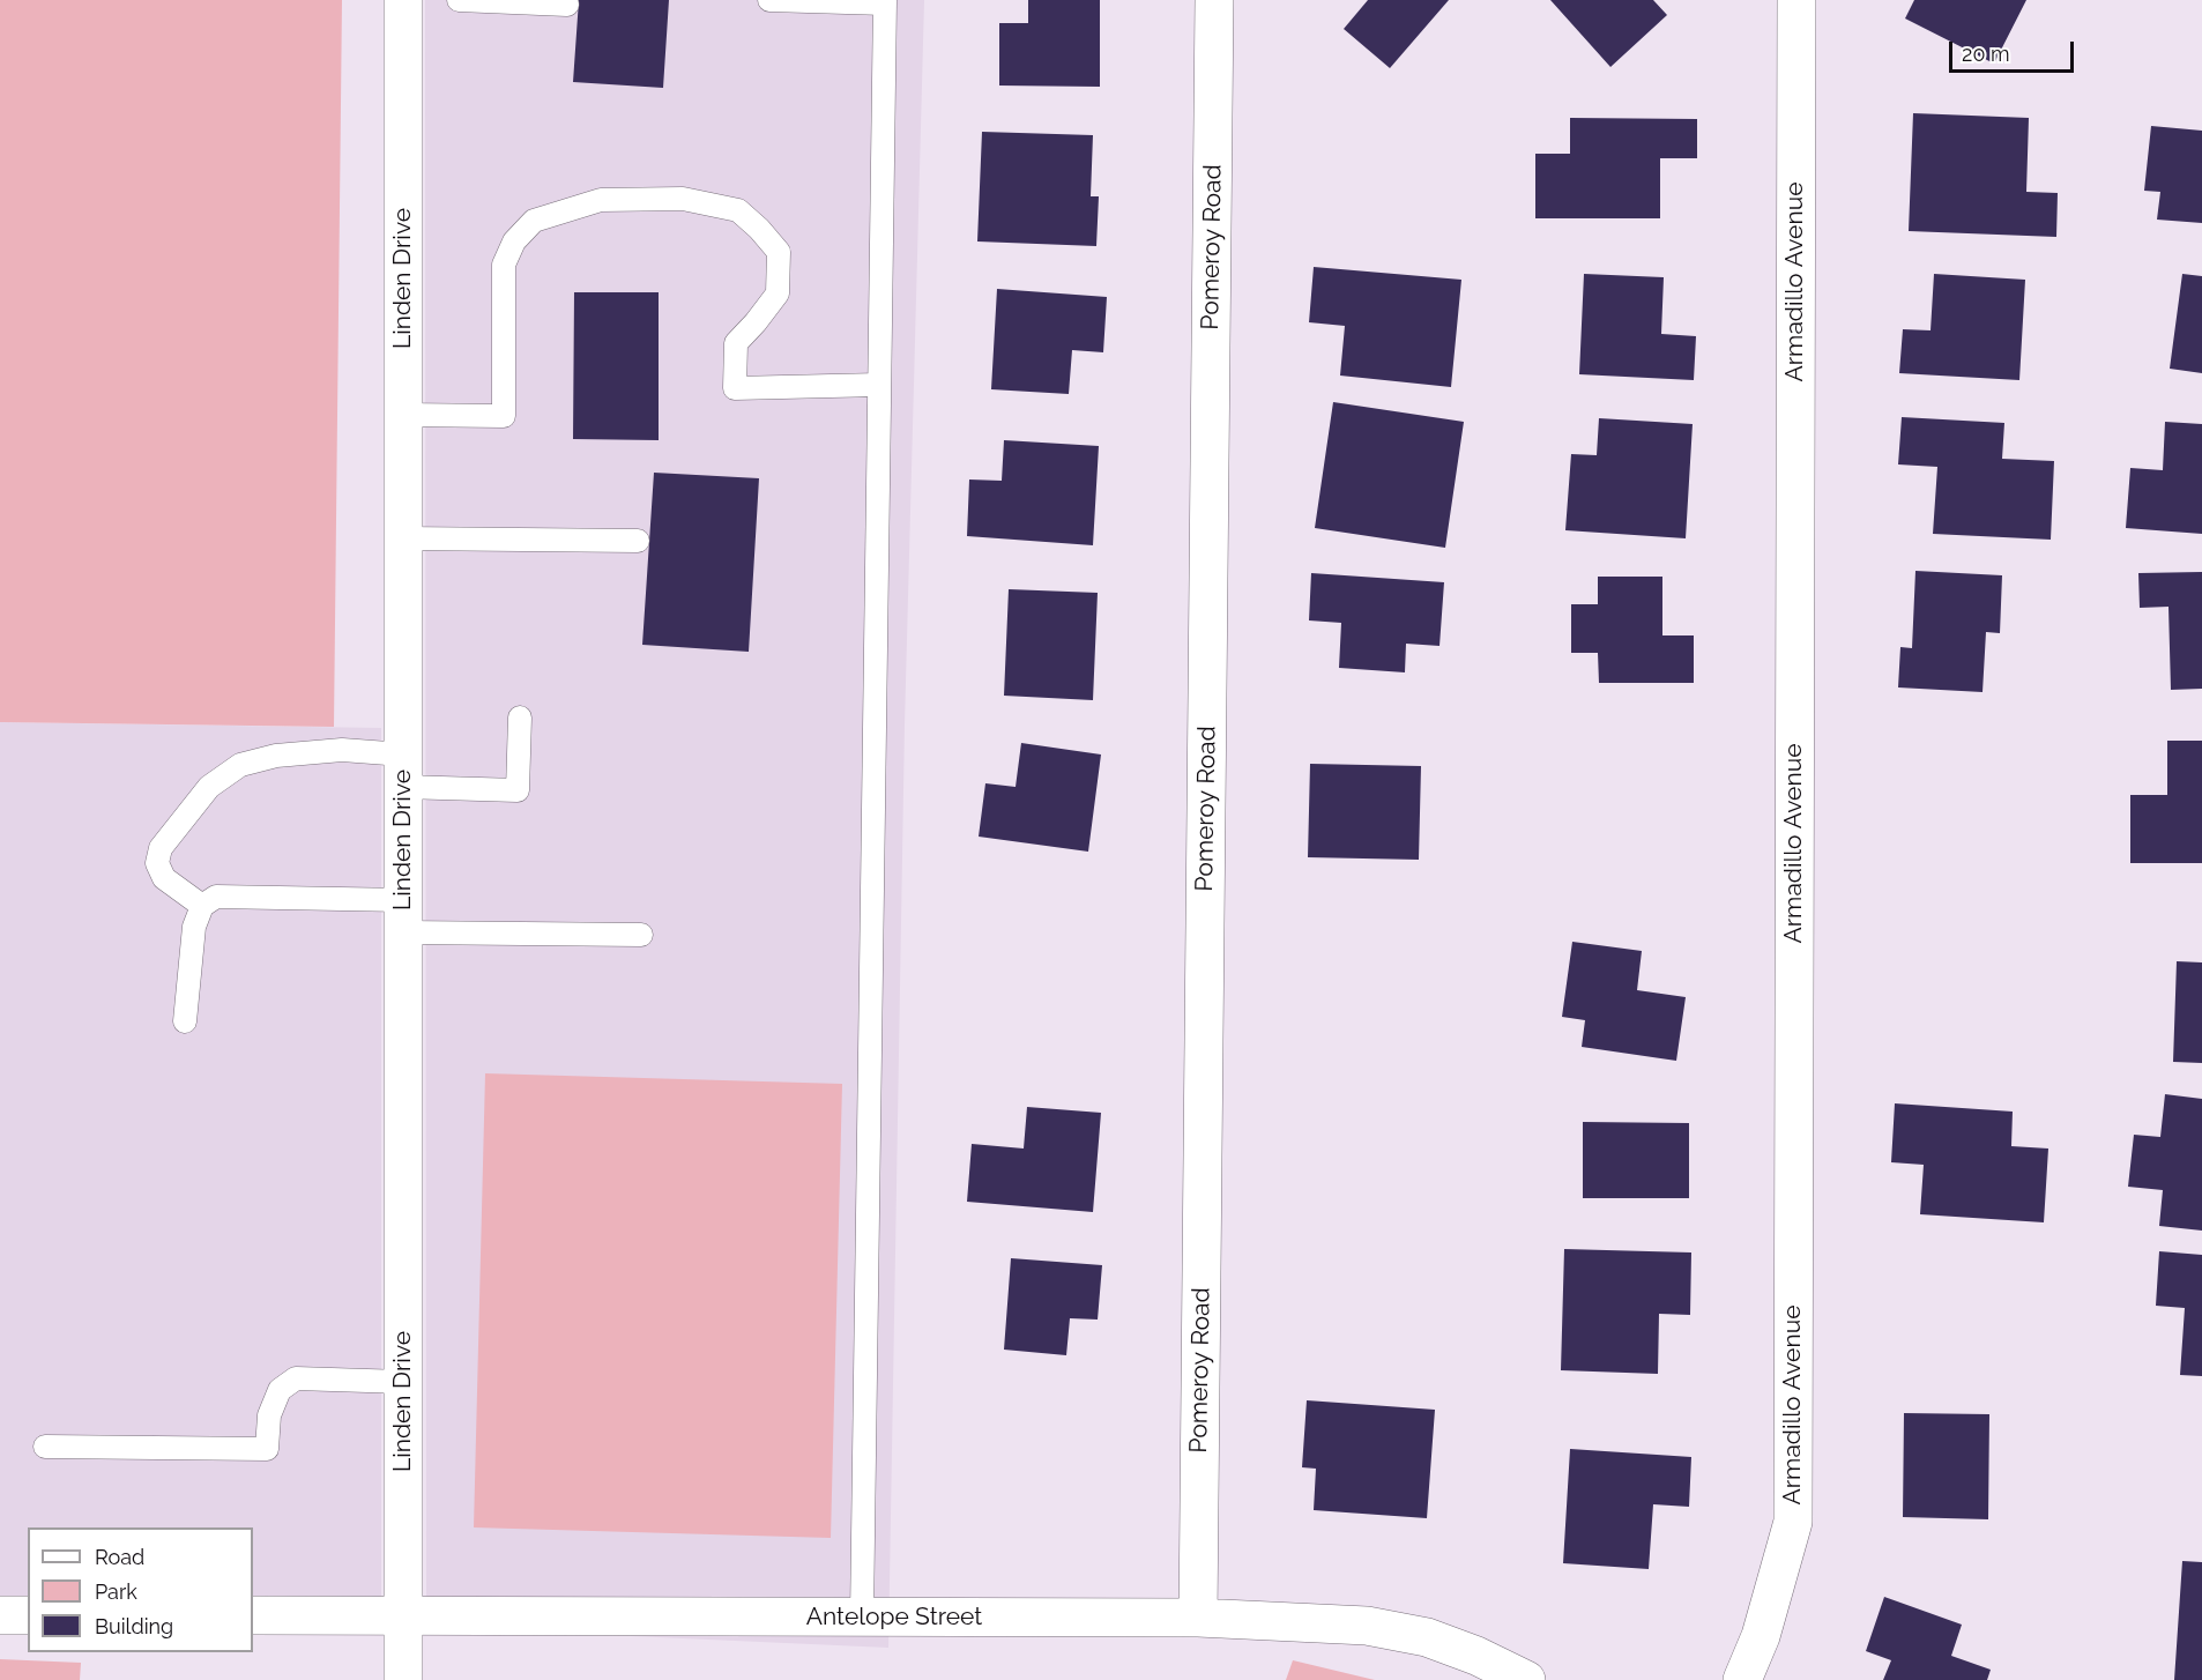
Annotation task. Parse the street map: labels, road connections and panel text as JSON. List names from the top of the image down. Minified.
{"streets":{"street":["Pomeroy Road","Linden Drive","Armadillo Avenue","Antelope Street"]},"crossings":[["Pomeroy Road","Antelope Street"],["Linden Drive","Antelope Street"]],"legend":["Road","Park","Building"],"scale_bar":"20 m"}
